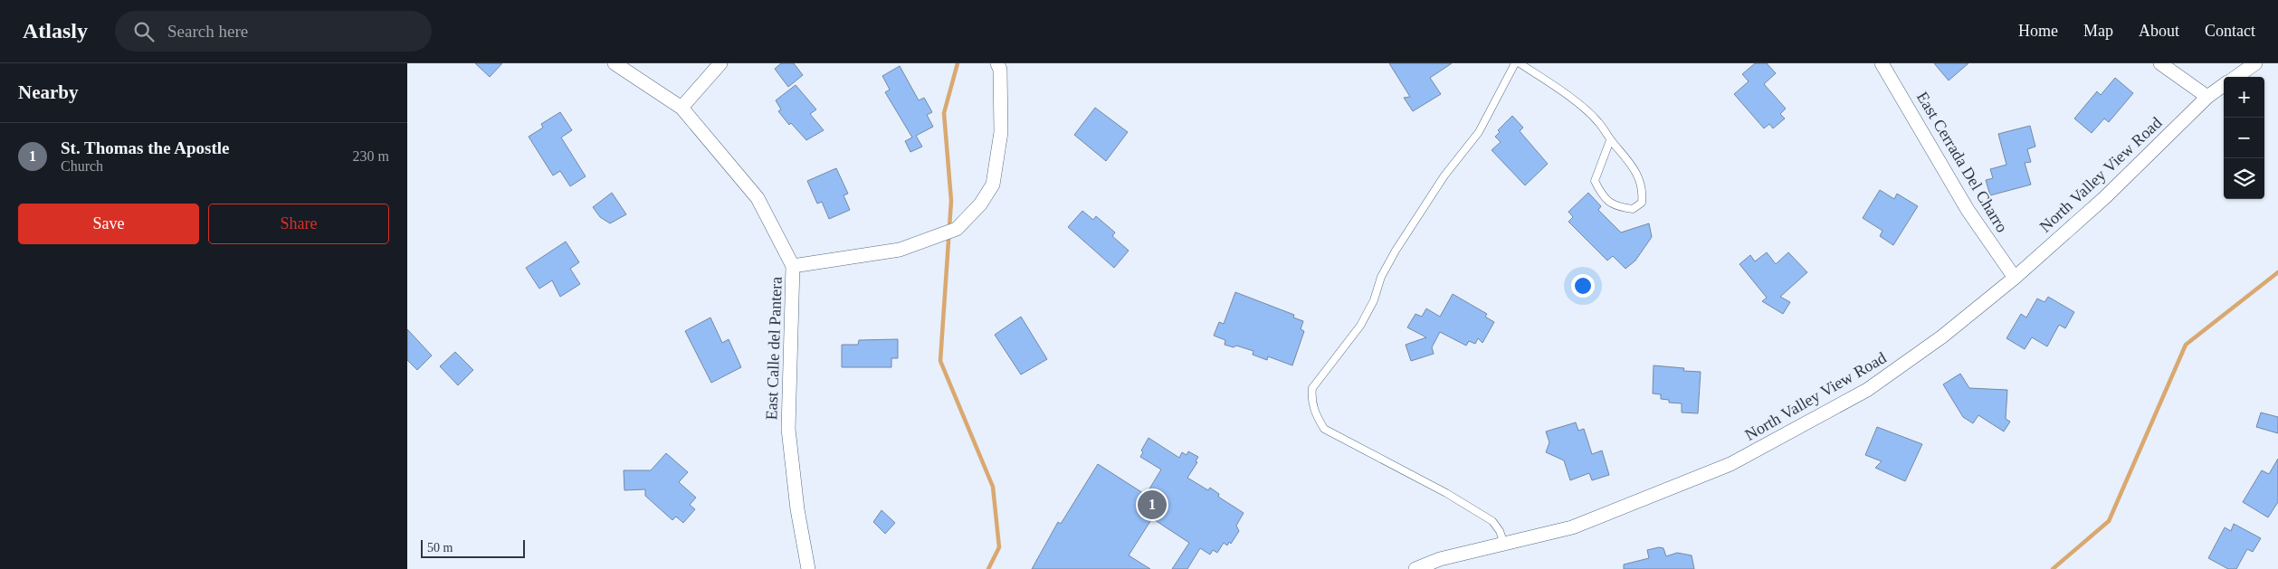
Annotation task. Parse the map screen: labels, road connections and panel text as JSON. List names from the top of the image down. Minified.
{"streets":{"street":["East Cerrada Del Charro","North Valley View Road","East Calle del Pantera"]},"crossings":[["East Cerrada Del Charro","North Valley View Road"]],"scale_bar":"50 m","page":{"header":"Atlasly","search":"Search here","nav":["Home","Map","About","Contact"],"heading":"Nearby","map_buttons":["+","−"],"list":[{"mark":"1","name":"St. Thomas the Apostle","note":"Church","value":"230 m"}],"buttons":["Save","Share"],"pins":"1","scale":"50 m"}}
